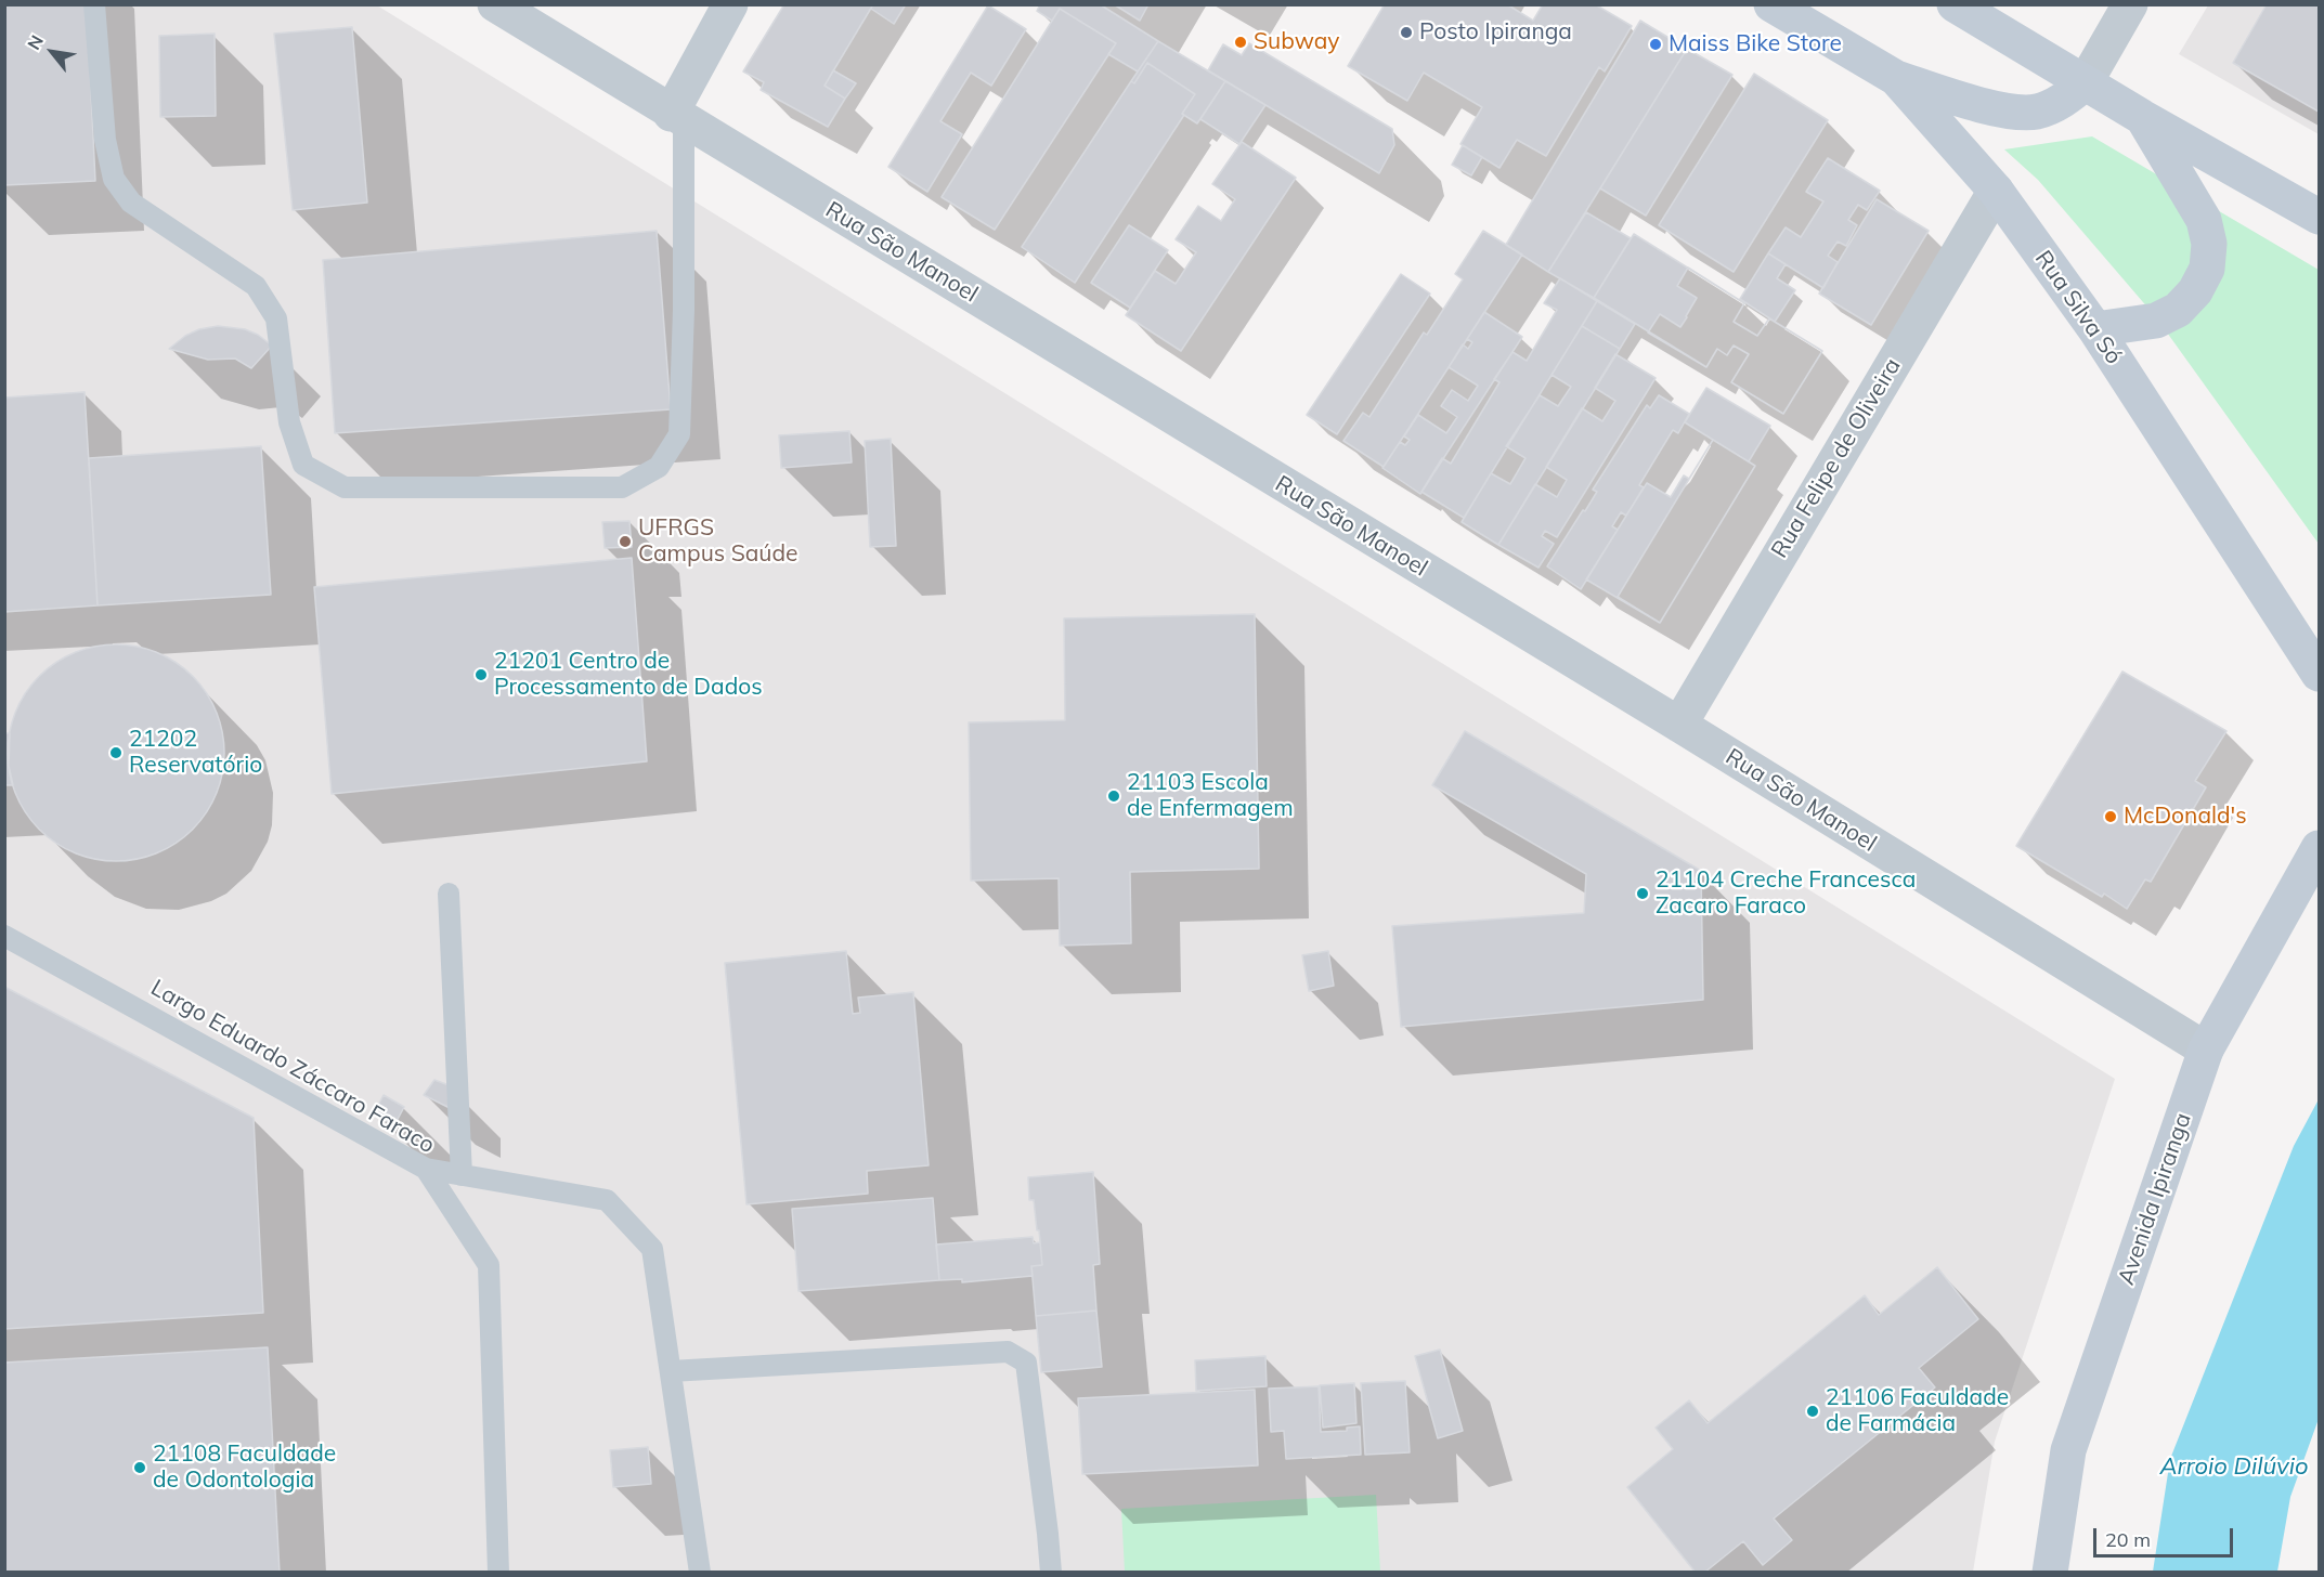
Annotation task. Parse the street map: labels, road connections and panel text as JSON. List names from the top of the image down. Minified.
{"streets":{"main road":["Rua Silva Só","Avenida Ipiranga"],"street":["Rua São Manoel","Rua Felipe de Oliveira"],"lane":["Largo Eduardo Záccaro Faraco"]},"crossings":[["Rua São Manoel","Rua Felipe de Oliveira"],["Rua São Manoel","Avenida Ipiranga"],["Rua Silva Só","Rua Felipe de Oliveira"]],"water":["Arroio Dilúvio"],"places":["Posto Ipiranga","Subway","Maiss Bike Store","UFRGS Campus Saúde","21201 Centro de Processamento de Dados","21202 Reservatório","21103 Escola de Enfermagem","McDonald's","21104 Creche Francesca Zacaro Faraco","21106 Faculdade de Farmácia","21108 Faculdade de Odontologia"],"scale_bar":"20 m","north":"top left"}
